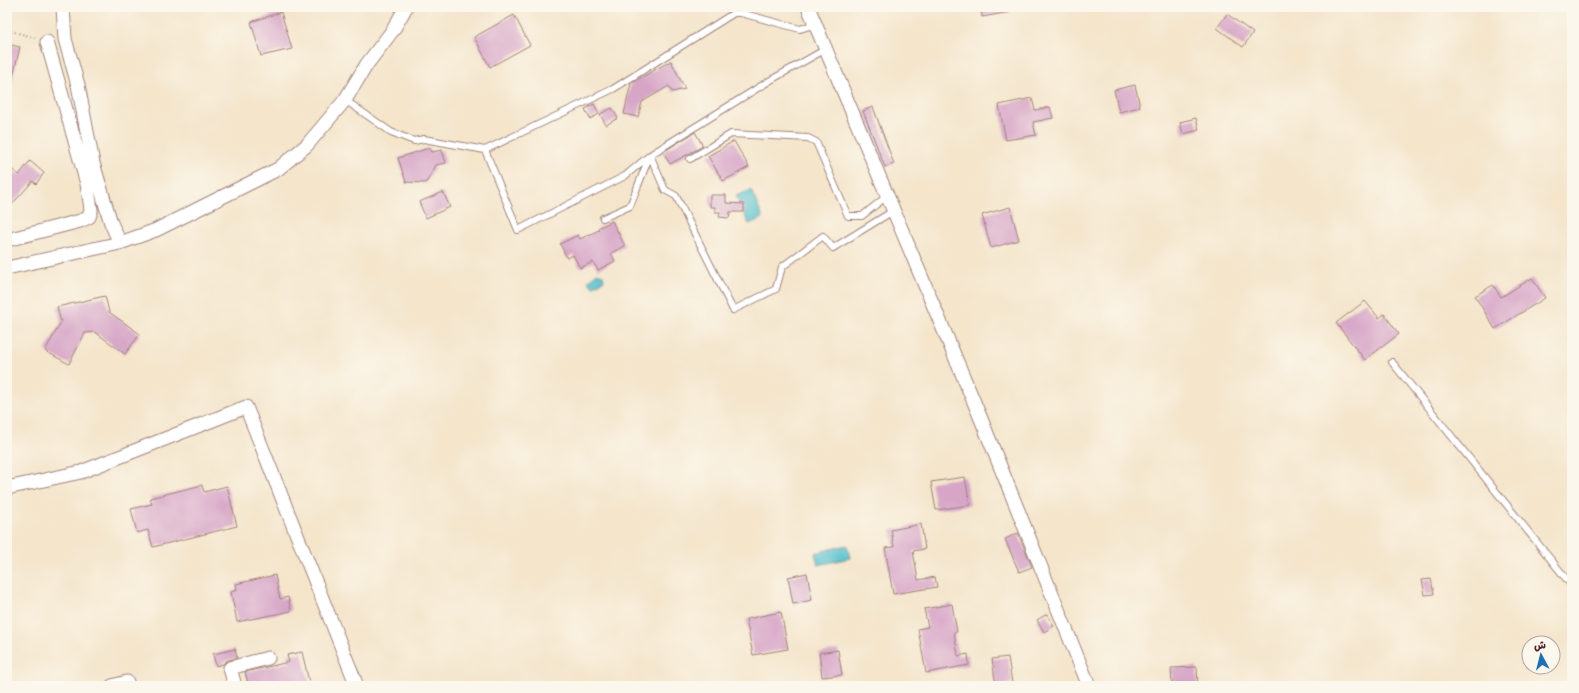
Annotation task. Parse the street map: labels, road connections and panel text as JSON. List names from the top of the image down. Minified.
{"north":"top"}
